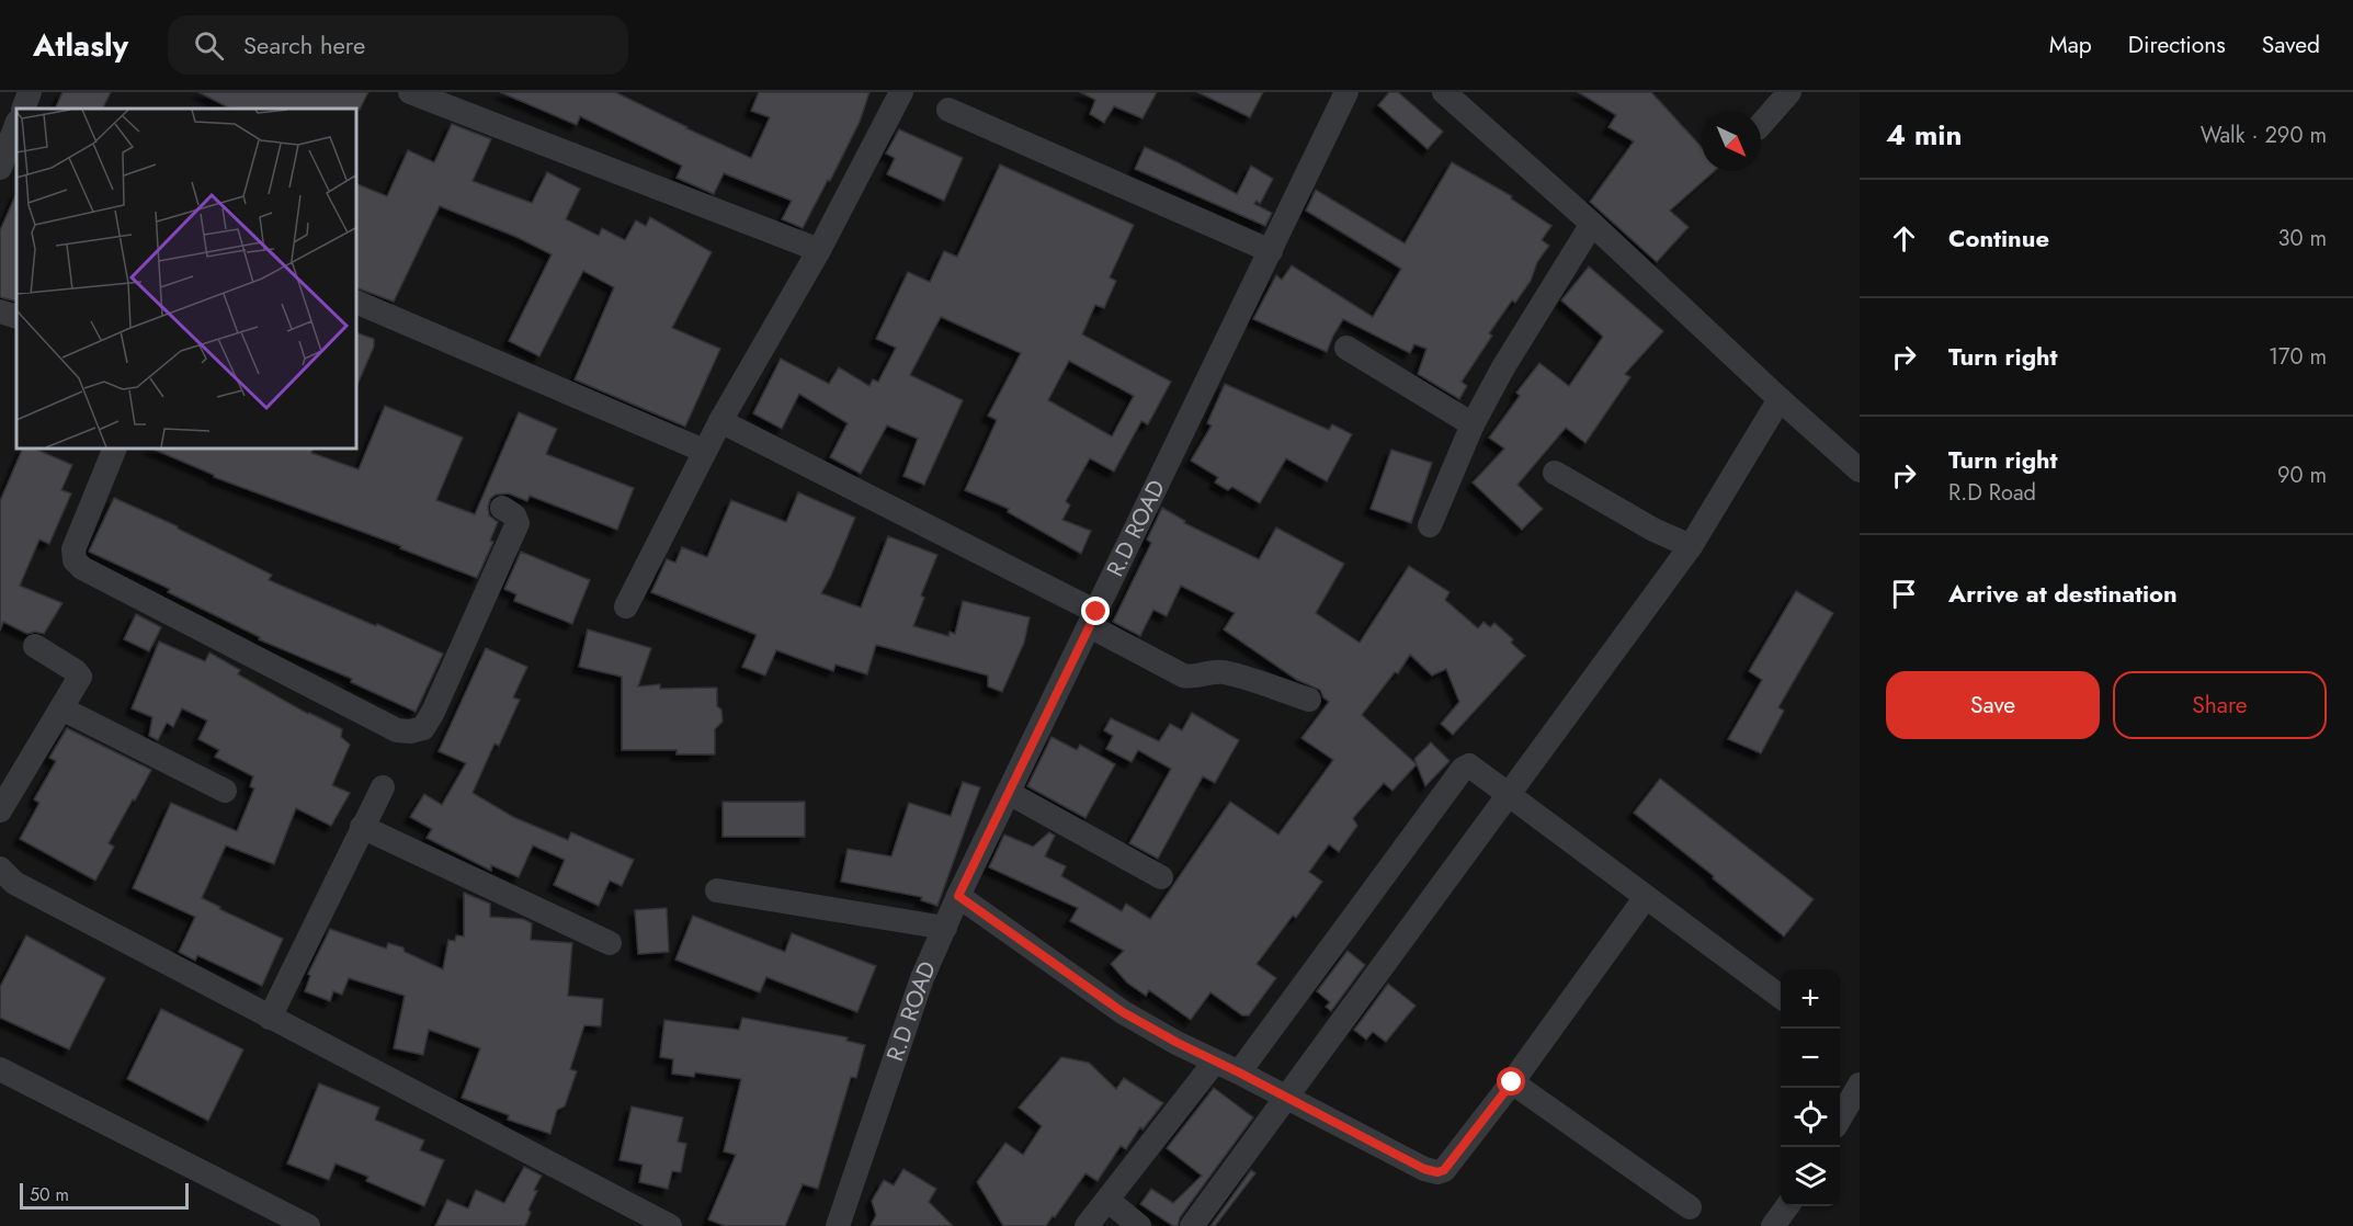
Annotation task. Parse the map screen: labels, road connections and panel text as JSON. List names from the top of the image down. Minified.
{"streets":{"street":["R.D ROAD"]},"scale_bar":"50 m","north":"bottom right","page":{"header":"Atlasly","search":"Search here","nav":["Map","Directions","Saved"],"heading":["4 min","Walk · 290 m"],"list":[["Continue","30 m"],["Turn right","170 m"],["Turn right","R.D Road","90 m"],"Arrive at destination"],"buttons":["Save","Share"],"map_buttons":["+","−"],"scale":"50 m"}}
